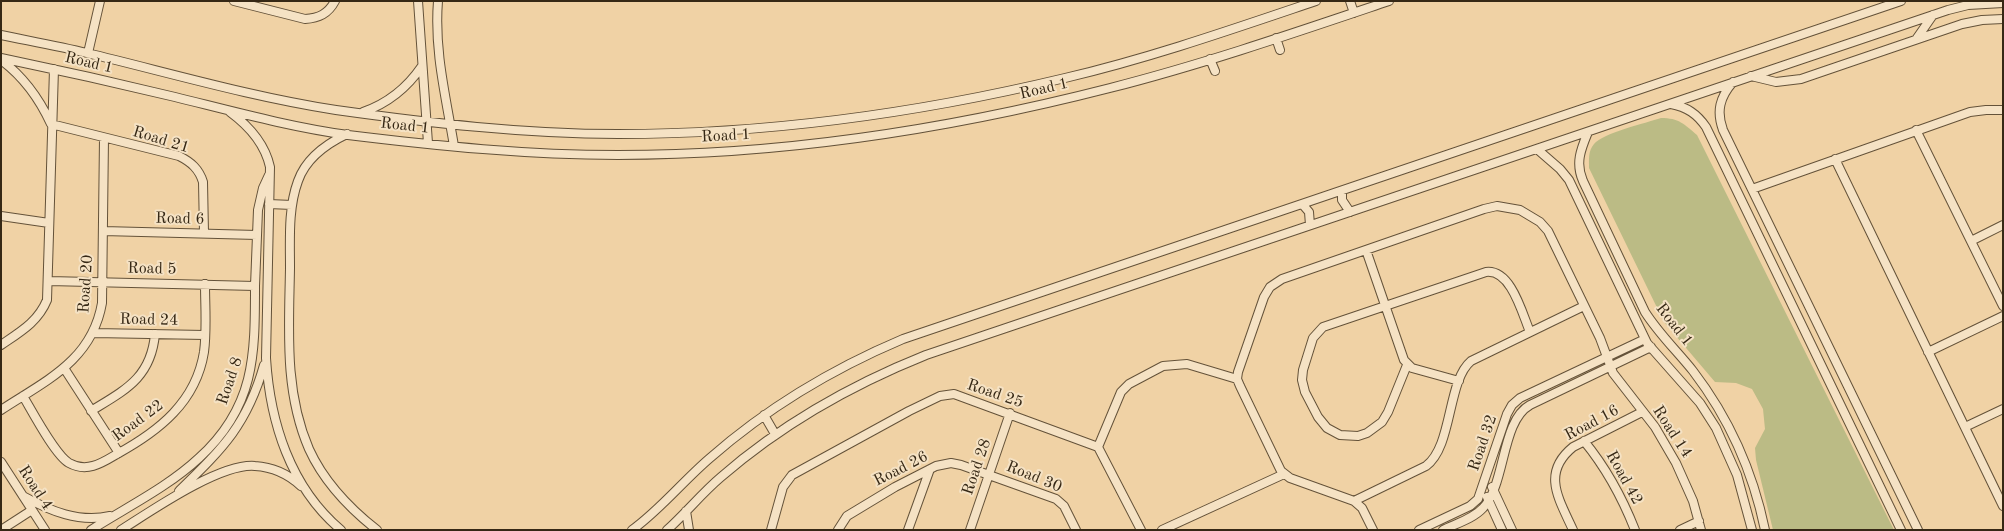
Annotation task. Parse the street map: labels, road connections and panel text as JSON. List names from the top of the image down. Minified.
{"streets":{"street":["Road 1","Road 21","Road 6","Road 5","Road 20","Road 24","Road 8","Road 25","Road 22","Road 16","Road 14","Road 32","Road 28","Road 26","Road 30","Road 42","Road 4"]},"crossings":[["Road 1","Road 21"],["Road 1","Road 5"],["Road 1","Road 32"],["Road 21","Road 6"],["Road 21","Road 20"],["Road 6","Road 20"],["Road 6","Road 8"],["Road 5","Road 20"],["Road 5","Road 8"],["Road 5","Road 22"],["Road 20","Road 24"],["Road 20","Road 22"],["Road 24","Road 22"],["Road 25","Road 28"],["Road 16","Road 14"],["Road 16","Road 42"],["Road 14","Road 32"],["Road 28","Road 26"],["Road 28","Road 30"],["Road 26","Road 30"]]}
